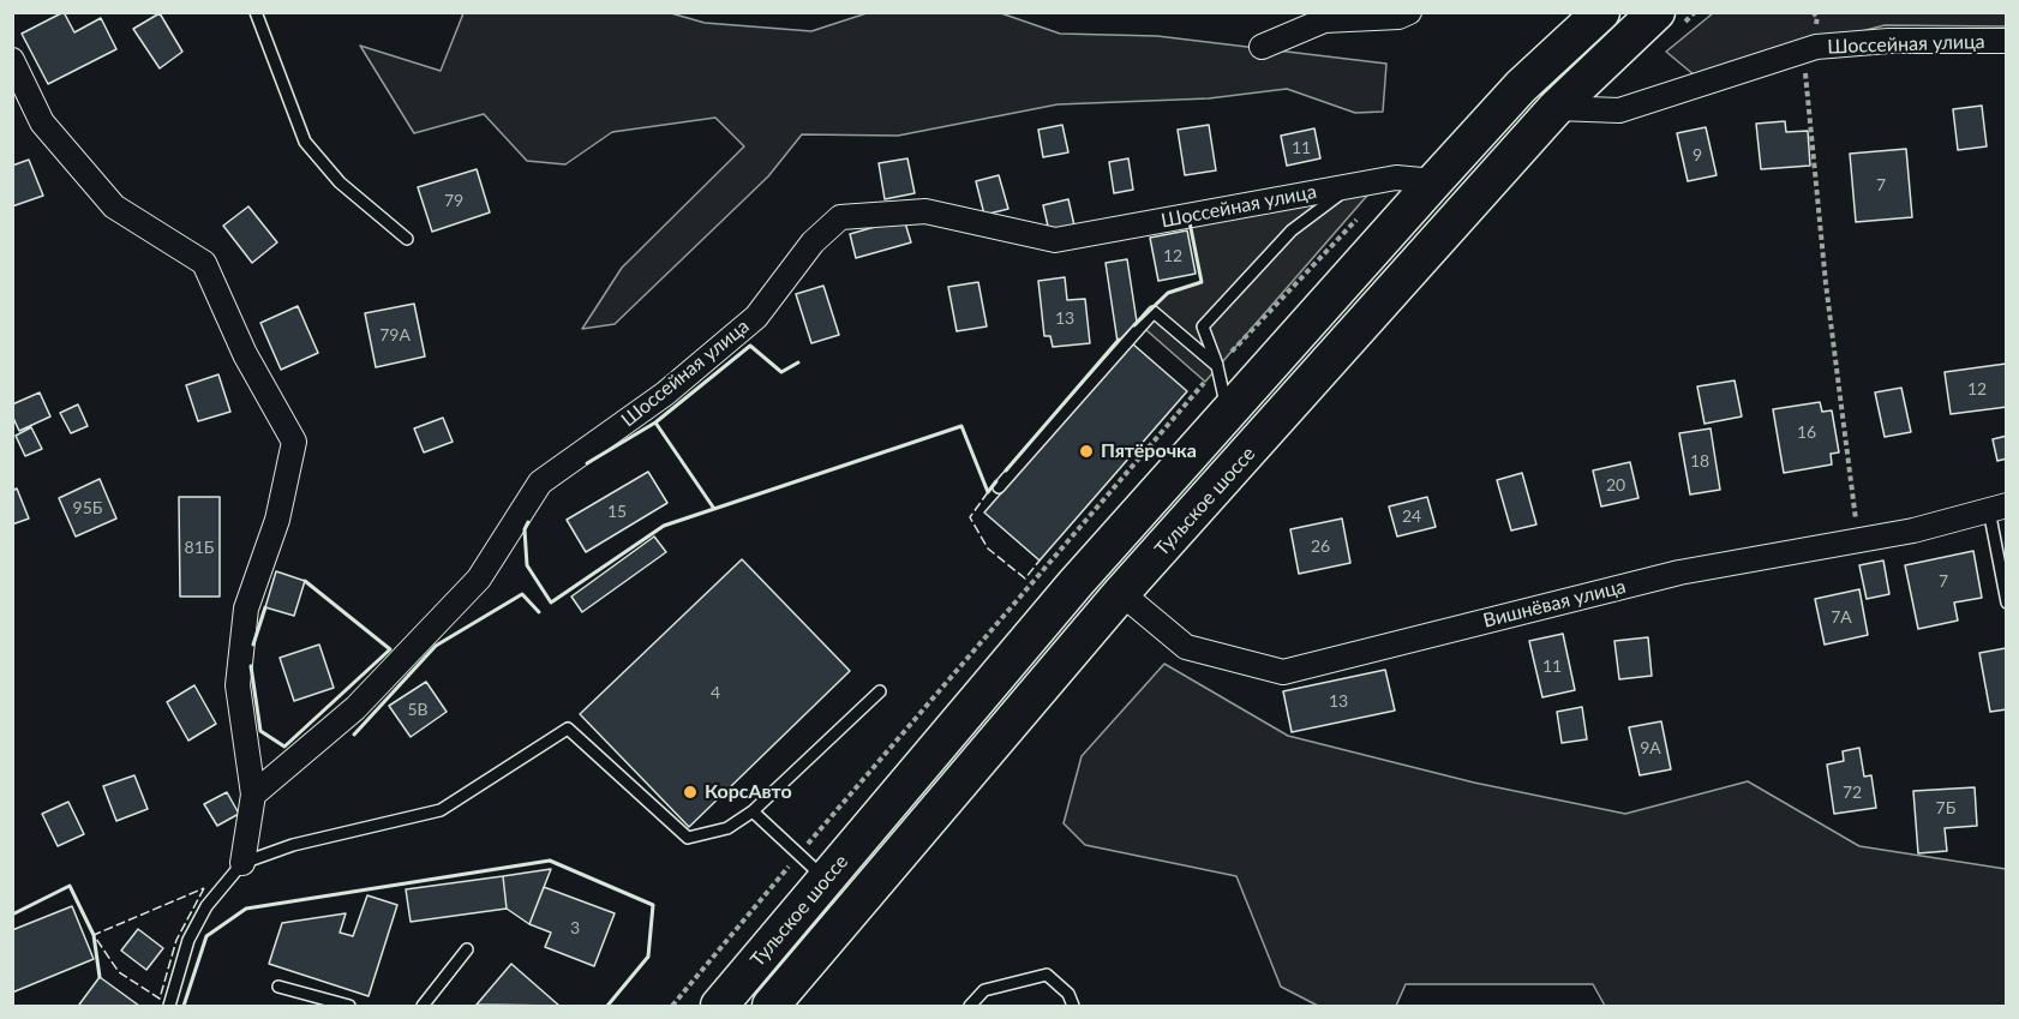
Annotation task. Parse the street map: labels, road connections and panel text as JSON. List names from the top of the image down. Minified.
{"streets":{"main road":["Тульское шоссе"],"street":["Шоссейная улица","Вишнёвая улица"]},"crossings":[["Шоссейная улица","Тульское шоссе"],["Тульское шоссе","Вишнёвая улица"]],"places":["Пятёрочка","КорсАвто"],"house_numbers":["11","9","7","79","12","13","79А","12","16","18","20","95Б","15","24","26","81Б","7","7А","11","4","13","5В","9А","72","7Б","3"]}
